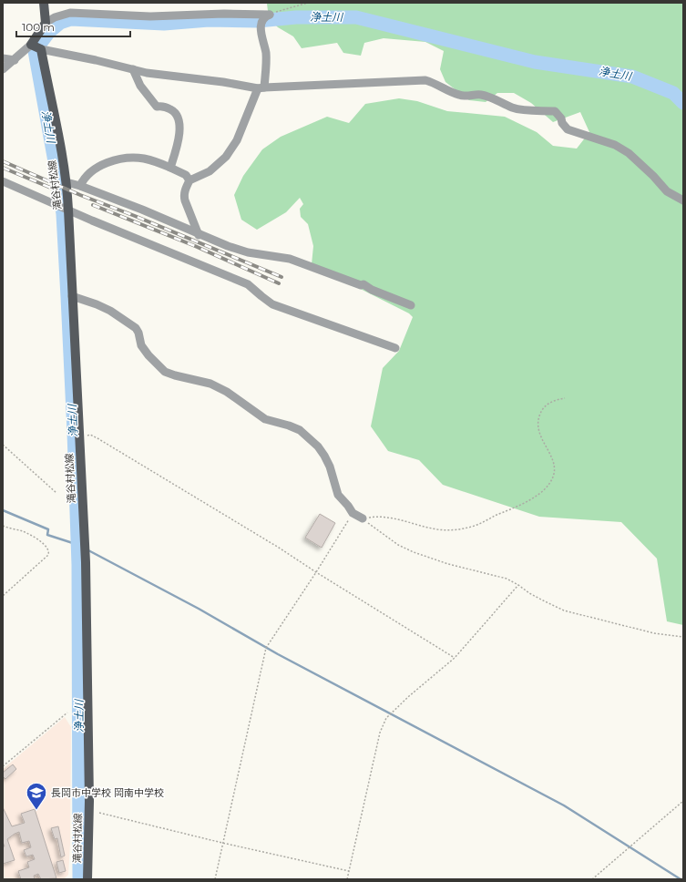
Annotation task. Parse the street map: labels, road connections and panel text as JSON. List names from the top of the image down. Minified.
{"streets":{"main road":["滝谷村松線"]},"water":["浄土川"],"places":{"school or university":["長岡市中学校 岡南中学校"]},"scale_bar":"100 m"}
